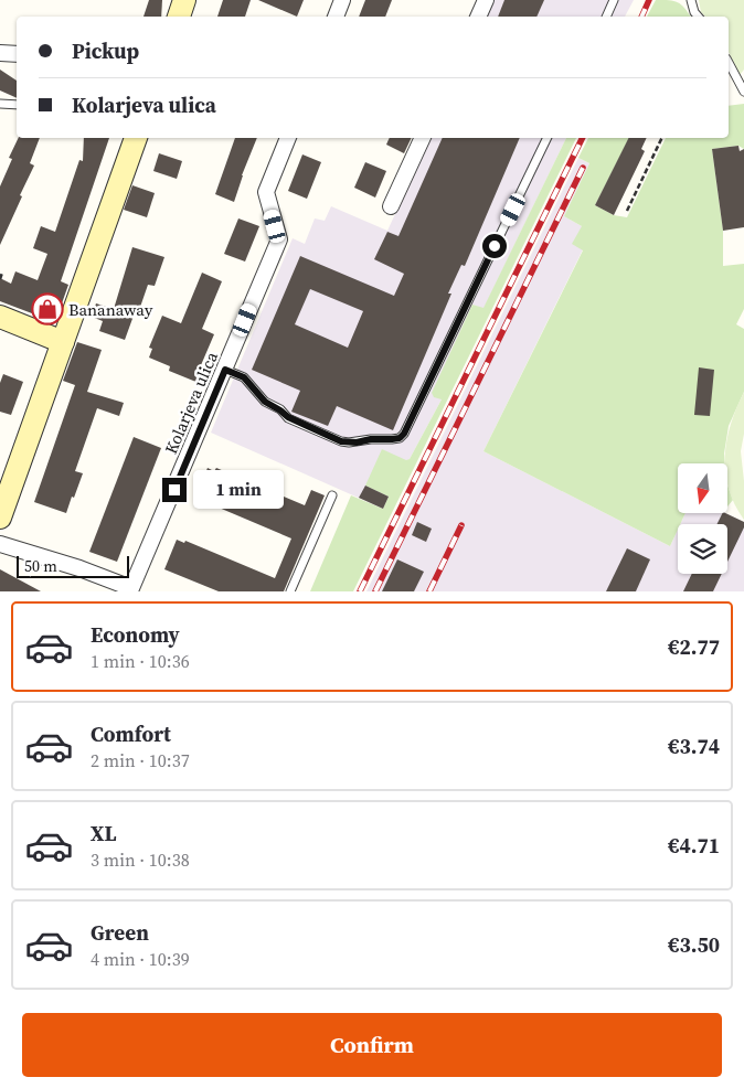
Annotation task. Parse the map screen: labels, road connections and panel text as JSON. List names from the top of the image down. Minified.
{"streets":{"street":["Kolarjeva ulica"]},"places":{"shop":["Bananaway"]},"scale_bar":"50 m","north":"bottom","page":{"banner":["Pickup","Kolarjeva ulica"],"bubble":"1 min","scale":"50 m","list":[{"name":"Economy","note":"1 min · 10:36","value":"€2.77"},{"name":"Comfort","note":"2 min · 10:37","value":"€3.74"},{"name":"XL","note":"3 min · 10:38","value":"€4.71"},{"name":"Green","note":"4 min · 10:39","value":"€3.50"}],"buttons":"Confirm"}}
